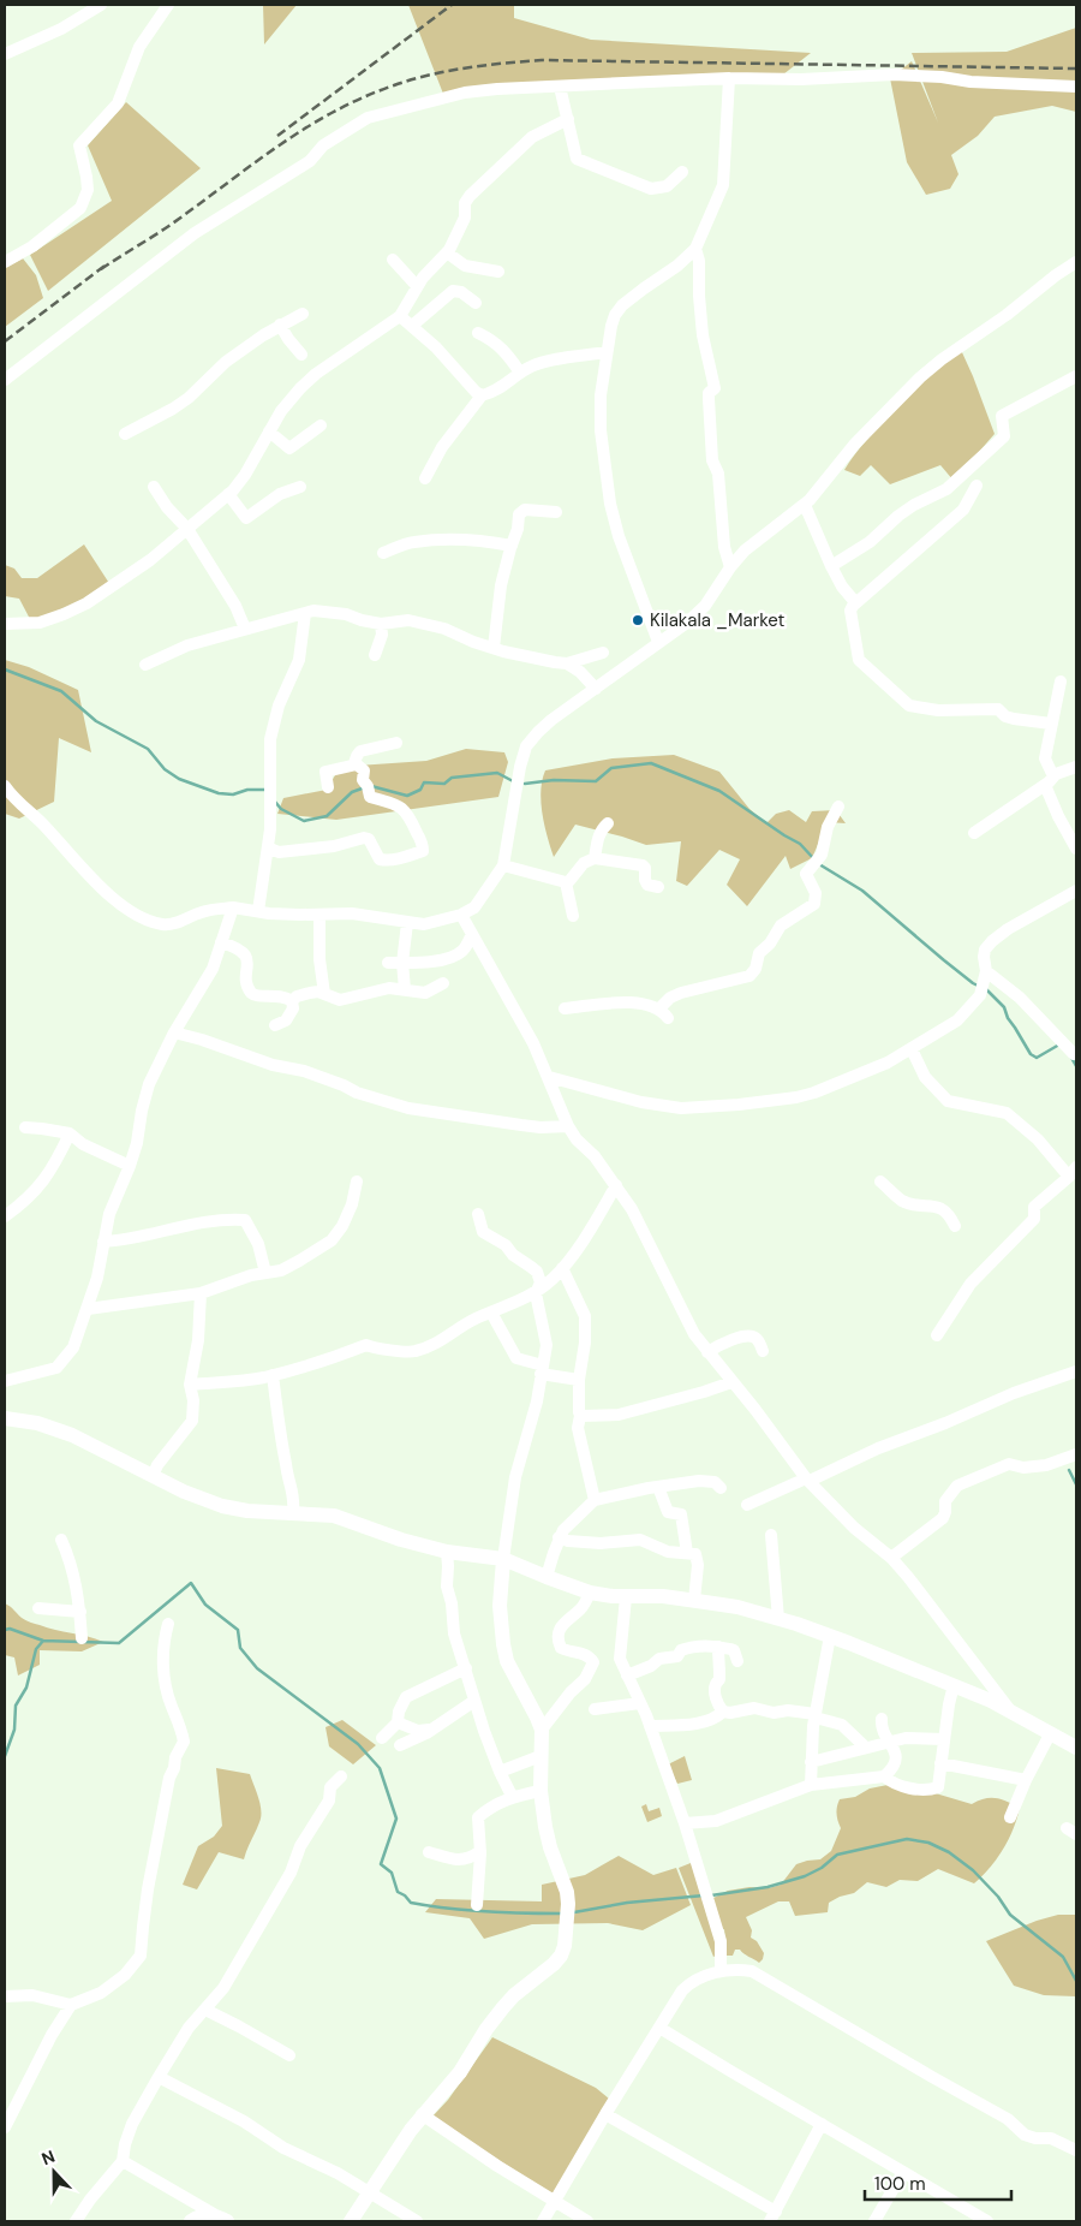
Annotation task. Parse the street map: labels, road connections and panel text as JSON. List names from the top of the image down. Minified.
{"places":["Kilakala _Market"],"scale_bar":"100 m","north":"top"}
